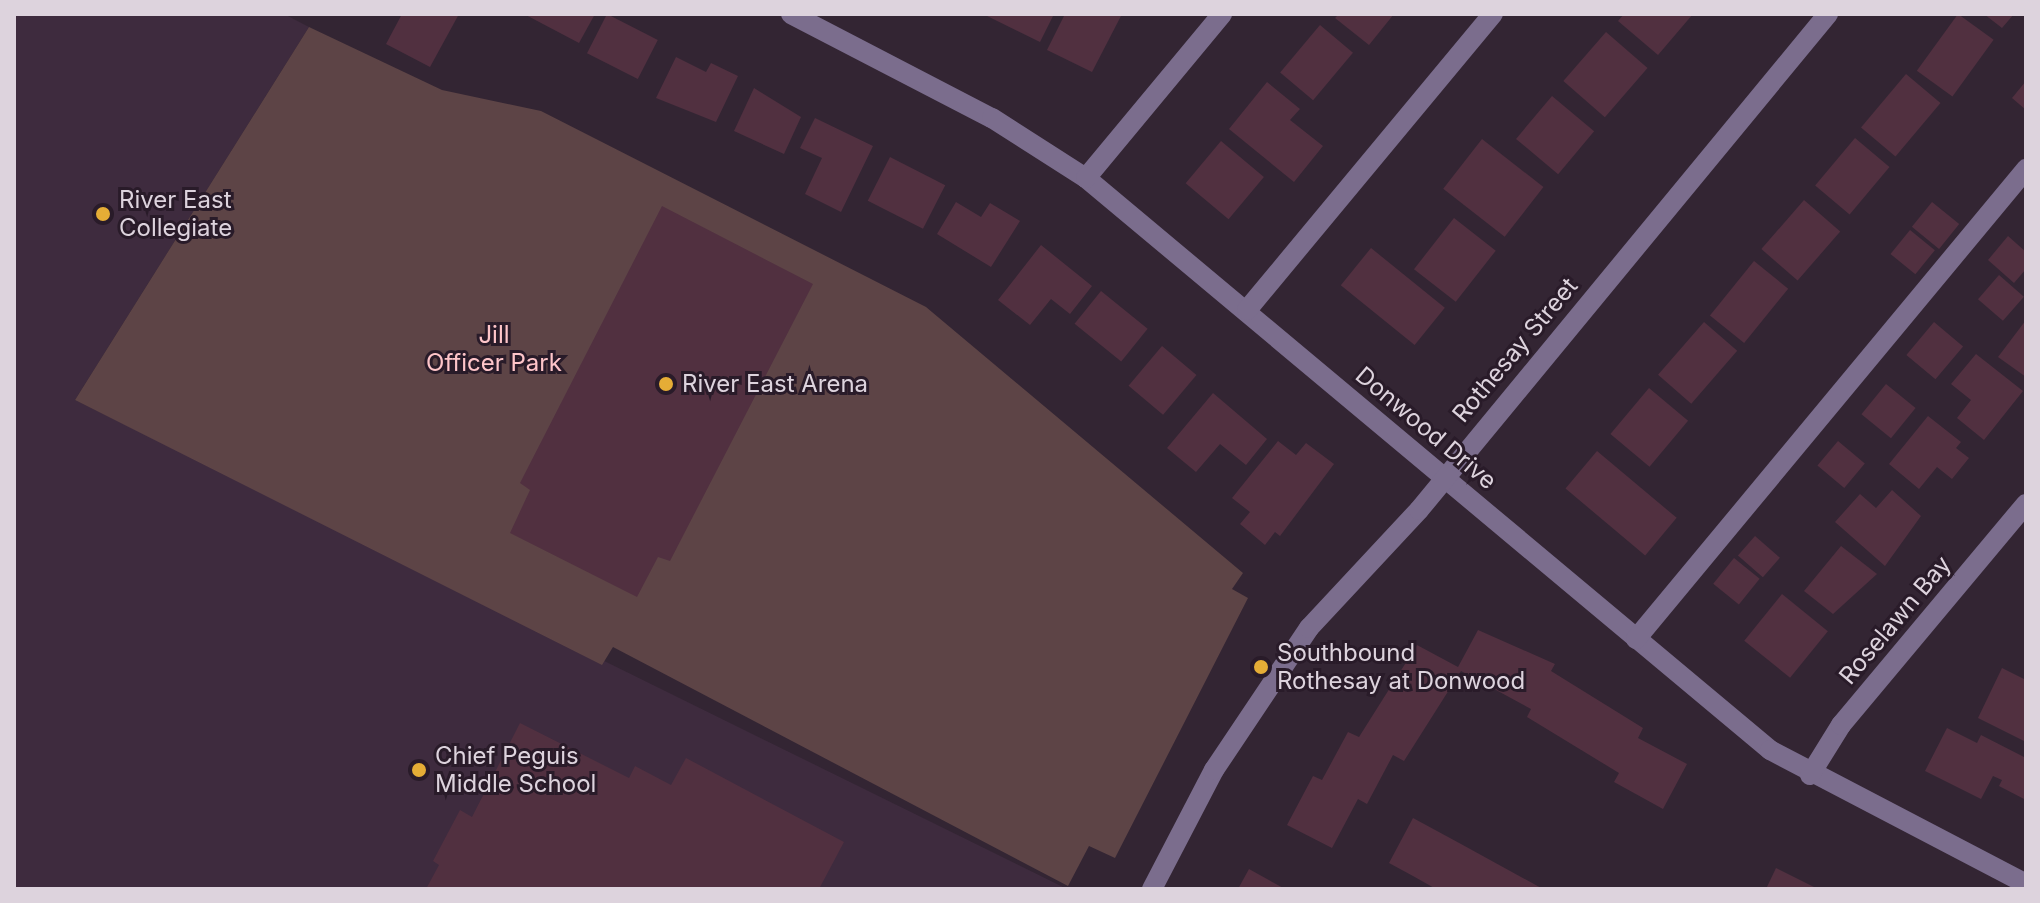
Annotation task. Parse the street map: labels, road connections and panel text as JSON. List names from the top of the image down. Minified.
{"streets":{"street":["Rothesay Street","Donwood Drive","Roselawn Bay"]},"crossings":[["Rothesay Street","Donwood Drive"],["Donwood Drive","Roselawn Bay"]],"parks":["Jill Officer Park"],"places":["River East Collegiate","River East Arena","Southbound Rothesay at Donwood","Chief Peguis Middle School"]}
